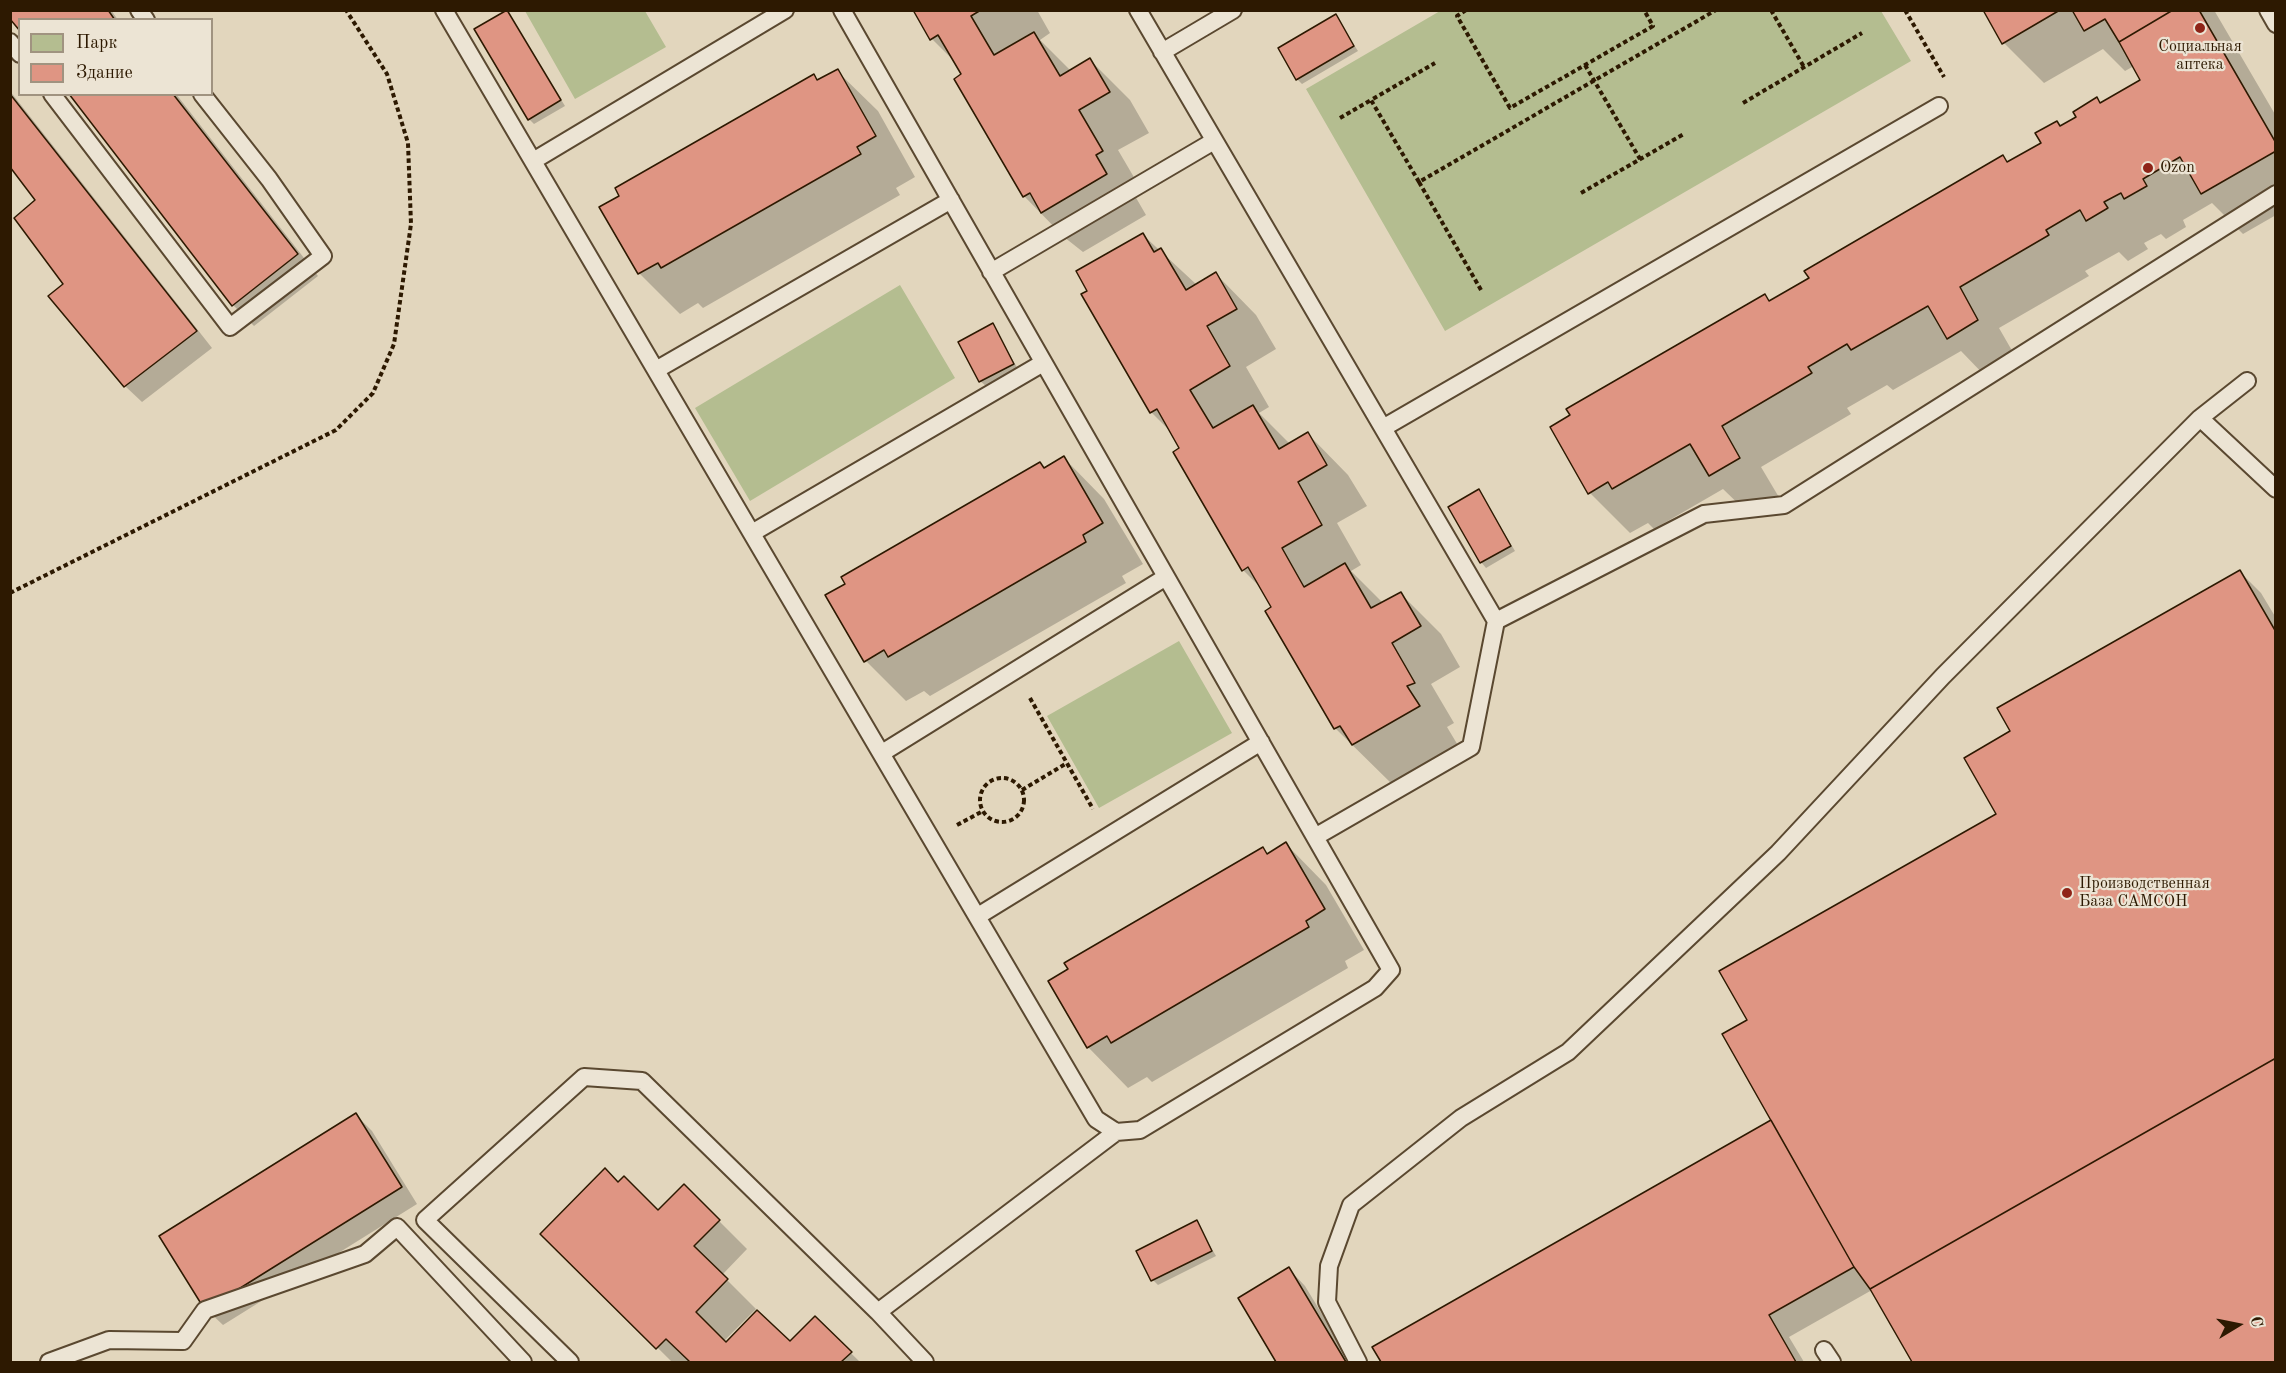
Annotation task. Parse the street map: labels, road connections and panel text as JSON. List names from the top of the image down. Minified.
{"places":["Социальная аптека","Ozon","Производственная База САМСОН"],"legend":["Парк","Здание"],"north":"right"}
